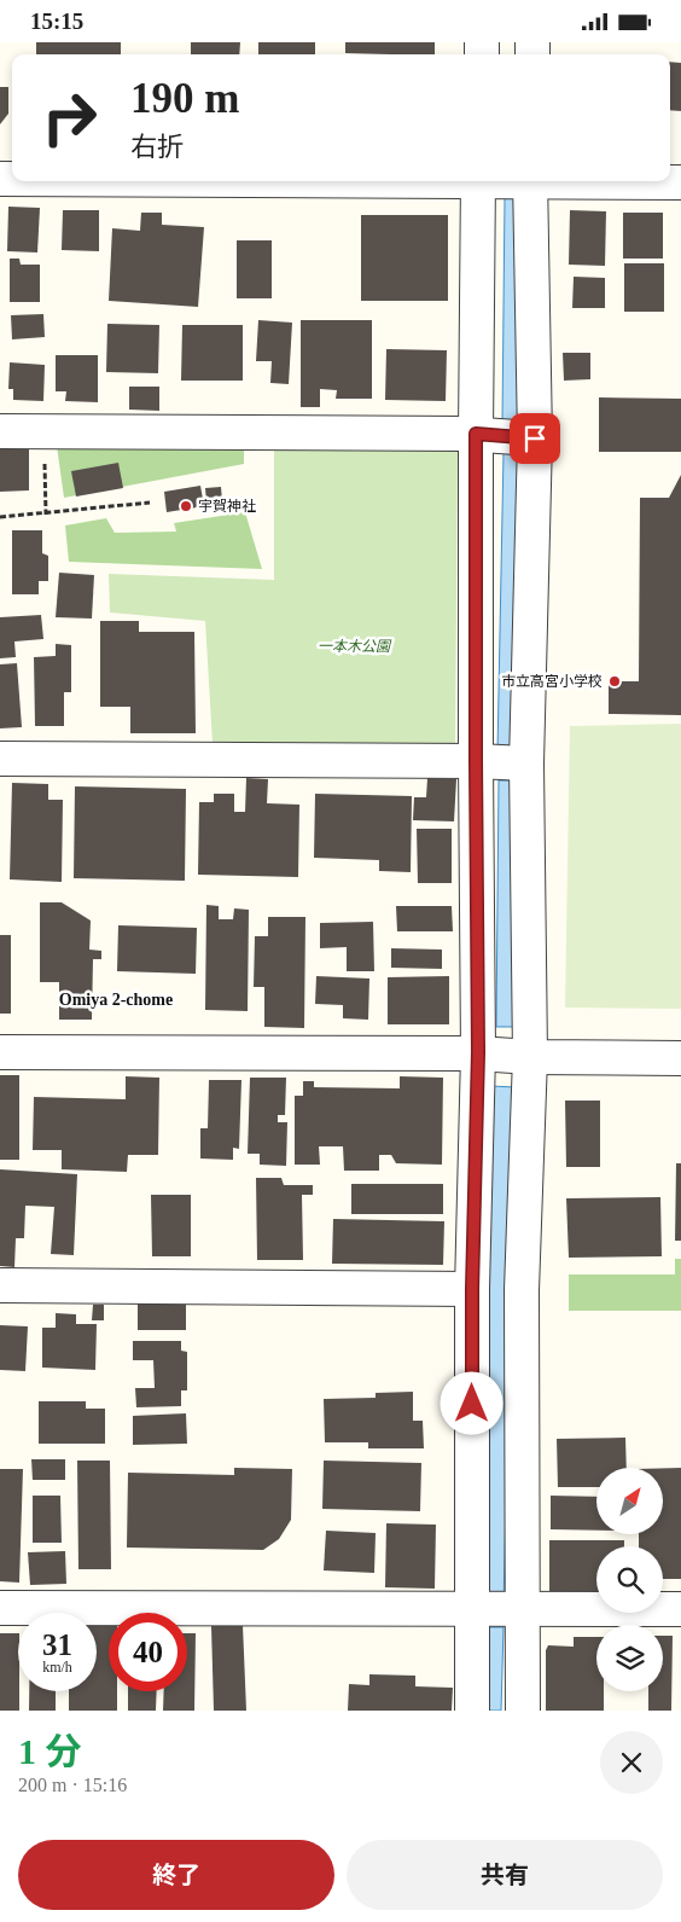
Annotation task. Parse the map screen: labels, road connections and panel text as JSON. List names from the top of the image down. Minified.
{"districts":["Omiya 2-chome"],"parks":["一本木公園"],"places":["宇賀神社","市立高宮小学校"],"north":"top right","page":{"status":"15:15","turn":["190 m","右折"],"speed":"31 km/h","limit":"40","heading":["1 分","200 m · 15:16"],"buttons":["終了","共有"]}}
